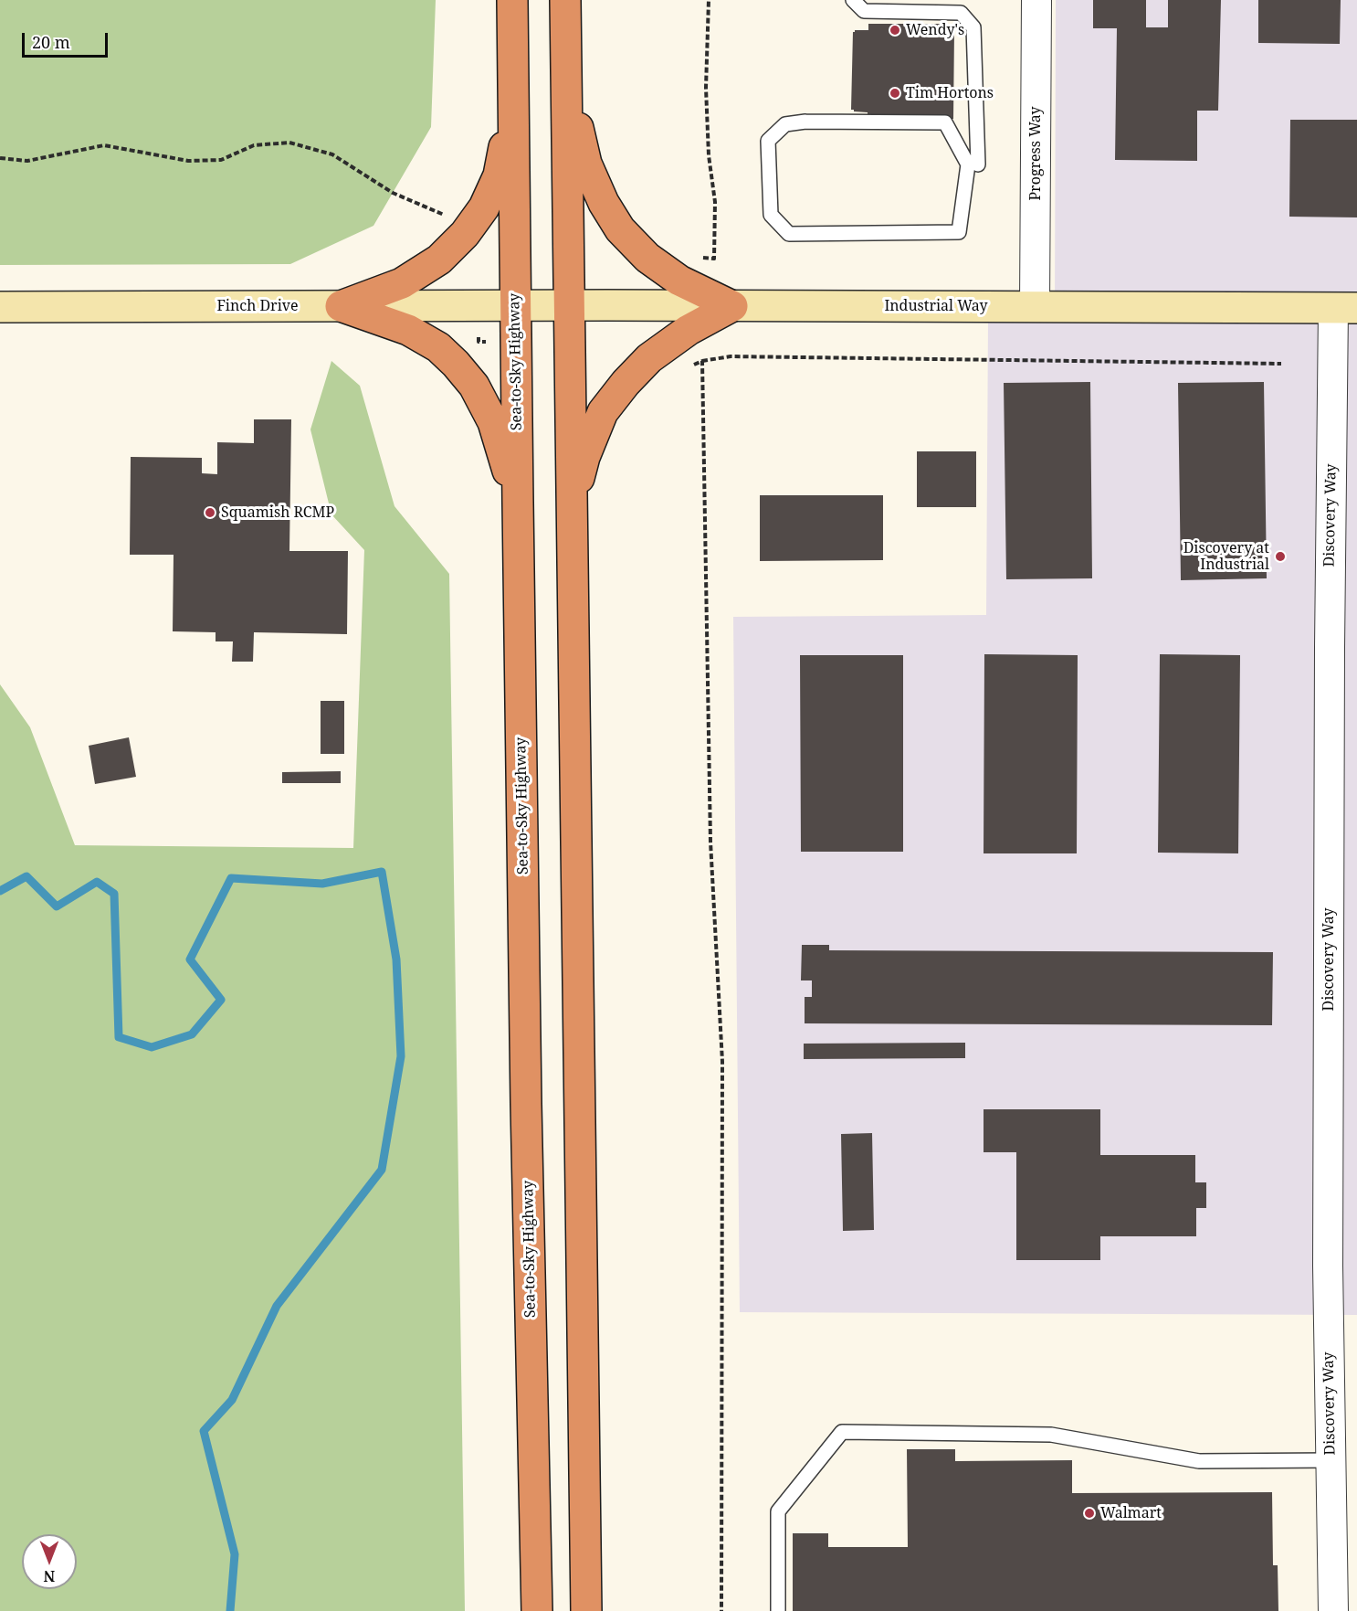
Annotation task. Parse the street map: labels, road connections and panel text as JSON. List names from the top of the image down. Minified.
{"streets":{"highway":["Sea-to-Sky Highway"],"street":["Progress Way","Finch Drive","Industrial Way","Discovery Way"]},"crossings":[["Progress Way","Industrial Way"],["Finch Drive","Industrial Way"],["Finch Drive","Sea-to-Sky Highway"],["Industrial Way","Sea-to-Sky Highway"],["Industrial Way","Discovery Way"]],"places":["Wendy's","Tim Hortons","Squamish RCMP","Discovery at Industrial","Walmart"],"scale_bar":"20 m","north":"bottom"}
